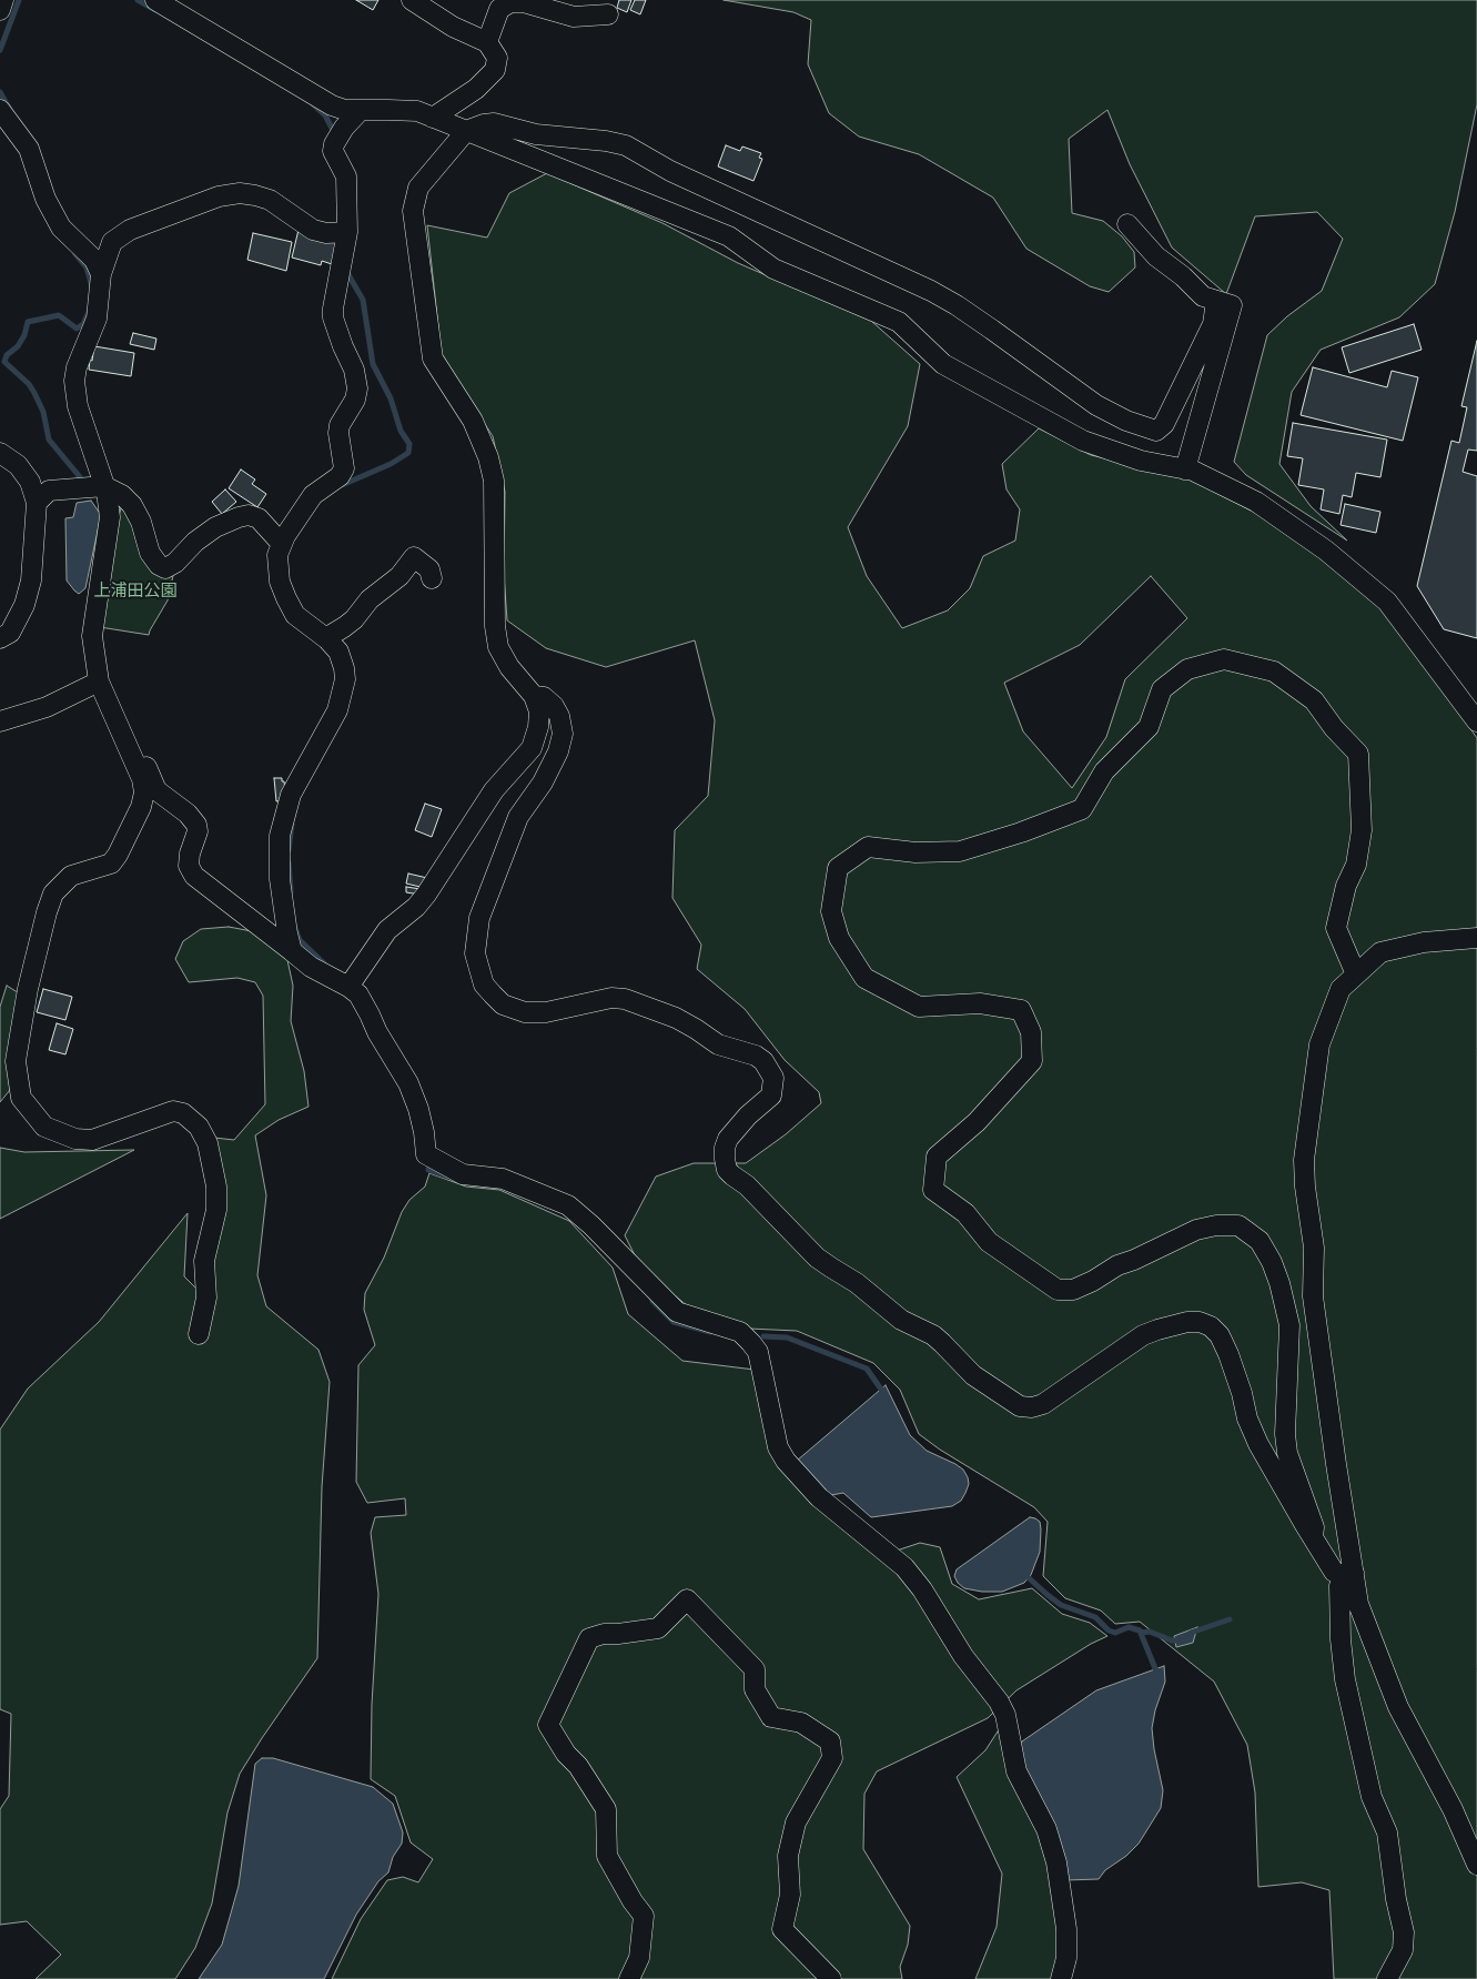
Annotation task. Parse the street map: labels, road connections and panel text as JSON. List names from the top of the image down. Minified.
{"parks":["上浦田公園"]}
